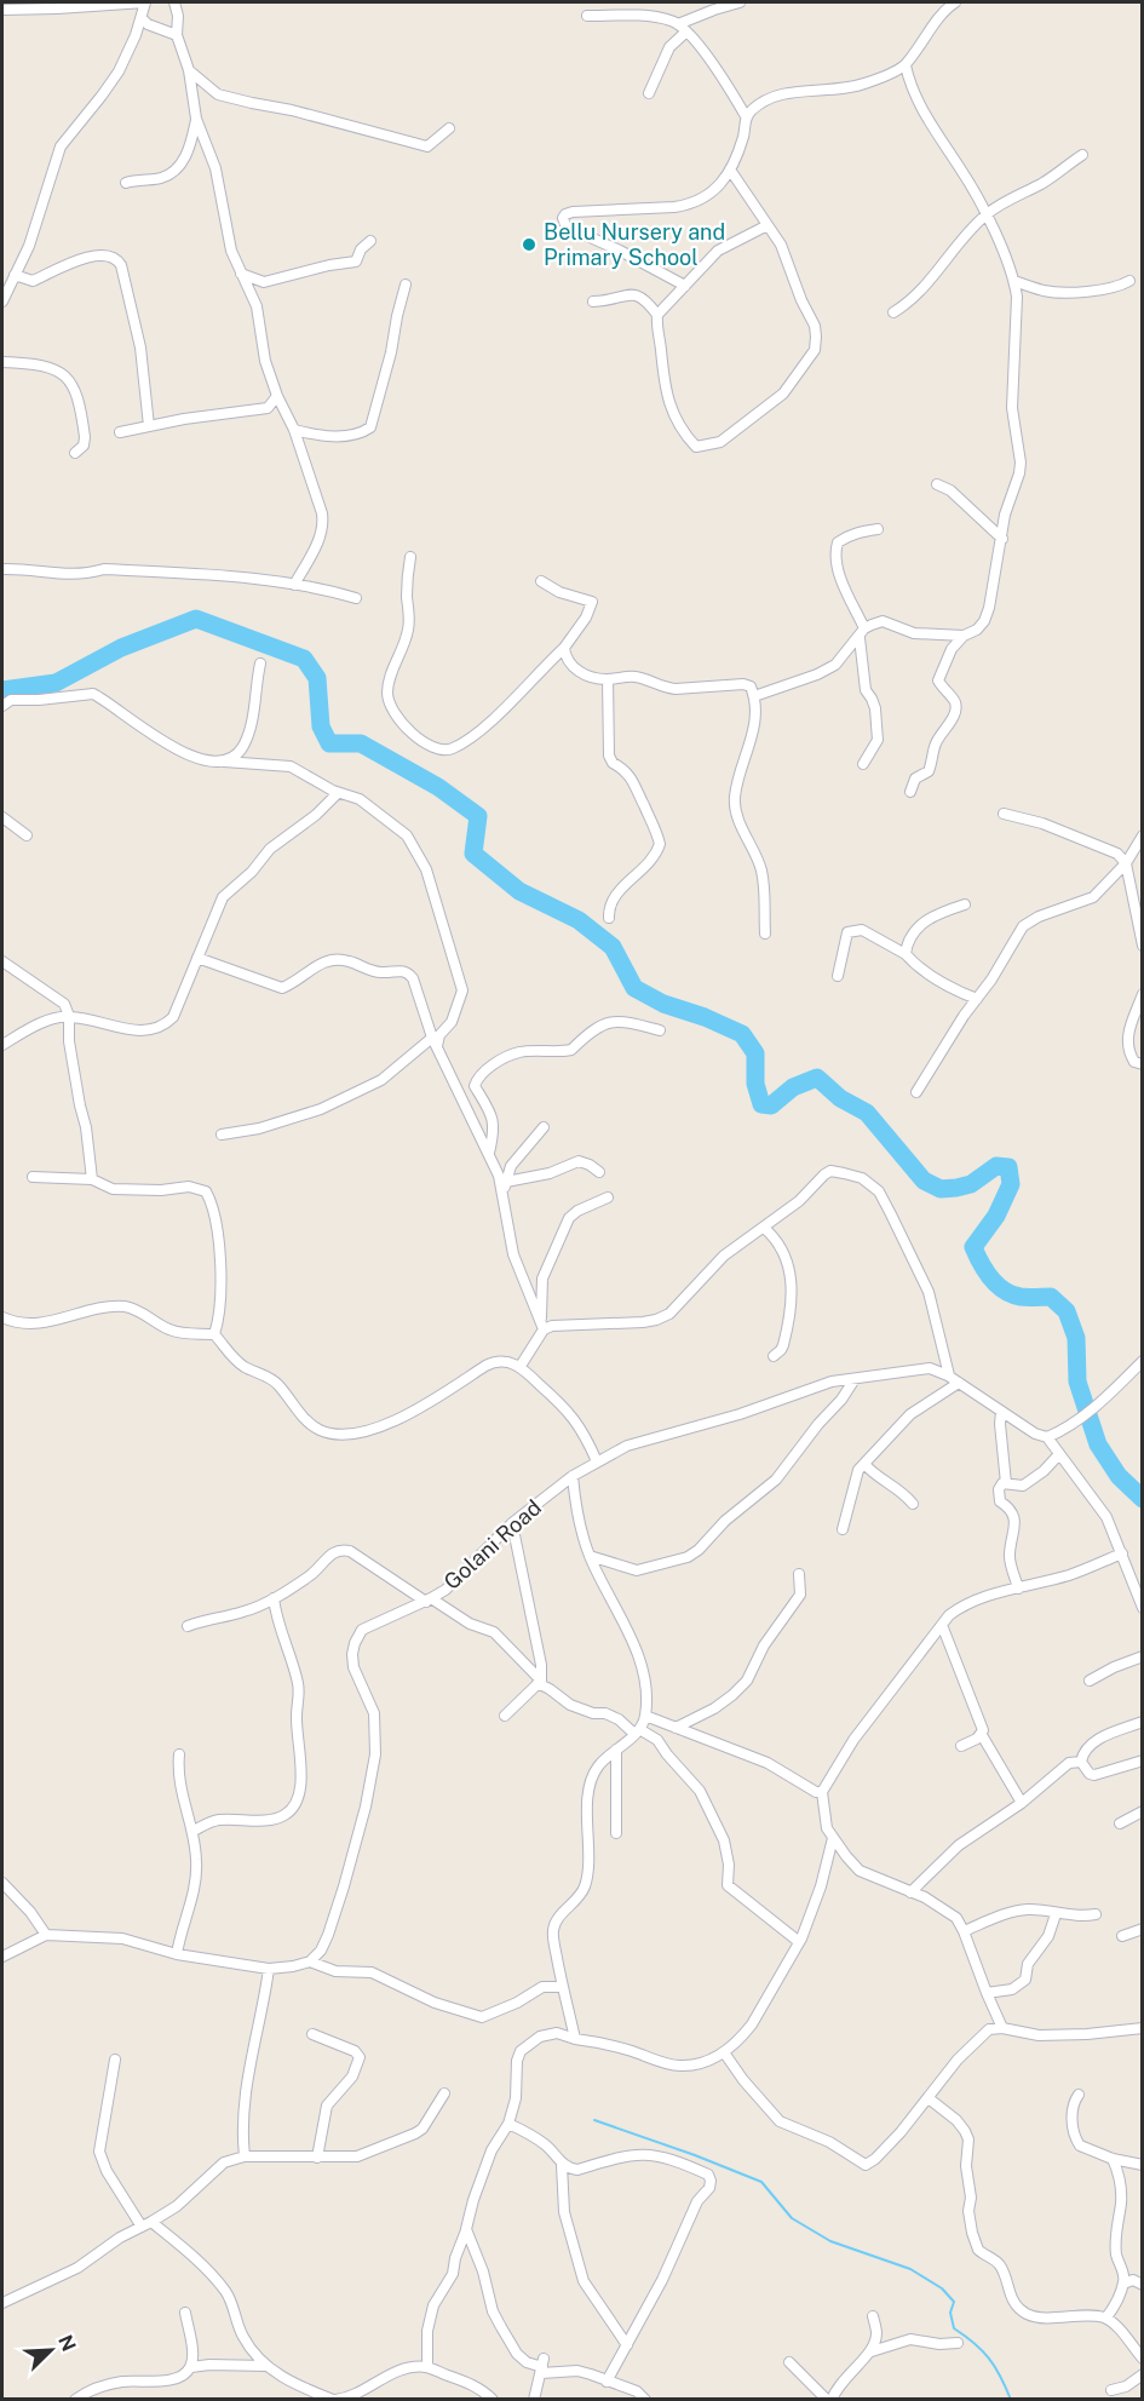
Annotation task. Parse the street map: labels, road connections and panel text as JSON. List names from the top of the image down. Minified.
{"streets":{"street":["Golani Road"]},"places":["Bellu Nursery and Primary School"],"north":"top right"}
